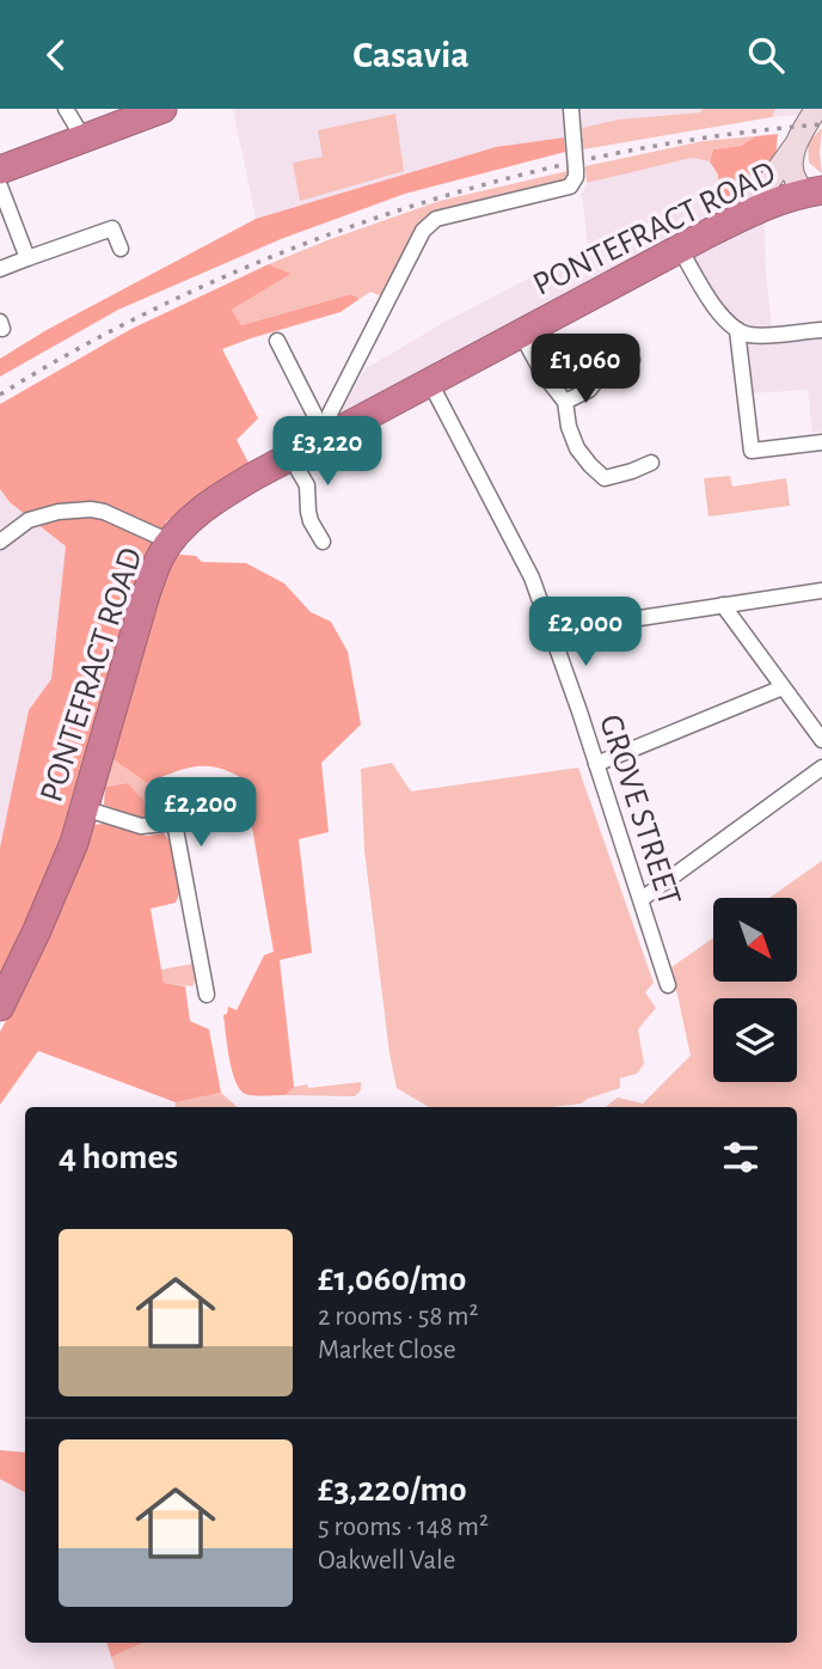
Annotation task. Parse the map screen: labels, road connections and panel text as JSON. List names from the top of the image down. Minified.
{"streets":{"highway":["PONTEFRACT ROAD"],"street":["GROVE STREET"]},"crossings":[["PONTEFRACT ROAD","GROVE STREET"]],"north":"bottom right","page":{"header":"Casavia","price":["£1,060","£3,220","£2,000","£2,200"],"heading":"4 homes","list":[{"name":"£1,060/mo","note":"2 rooms · 58 m² · Market Close"},{"name":"£3,220/mo","note":"5 rooms · 148 m² · Oakwell Vale"}]}}
